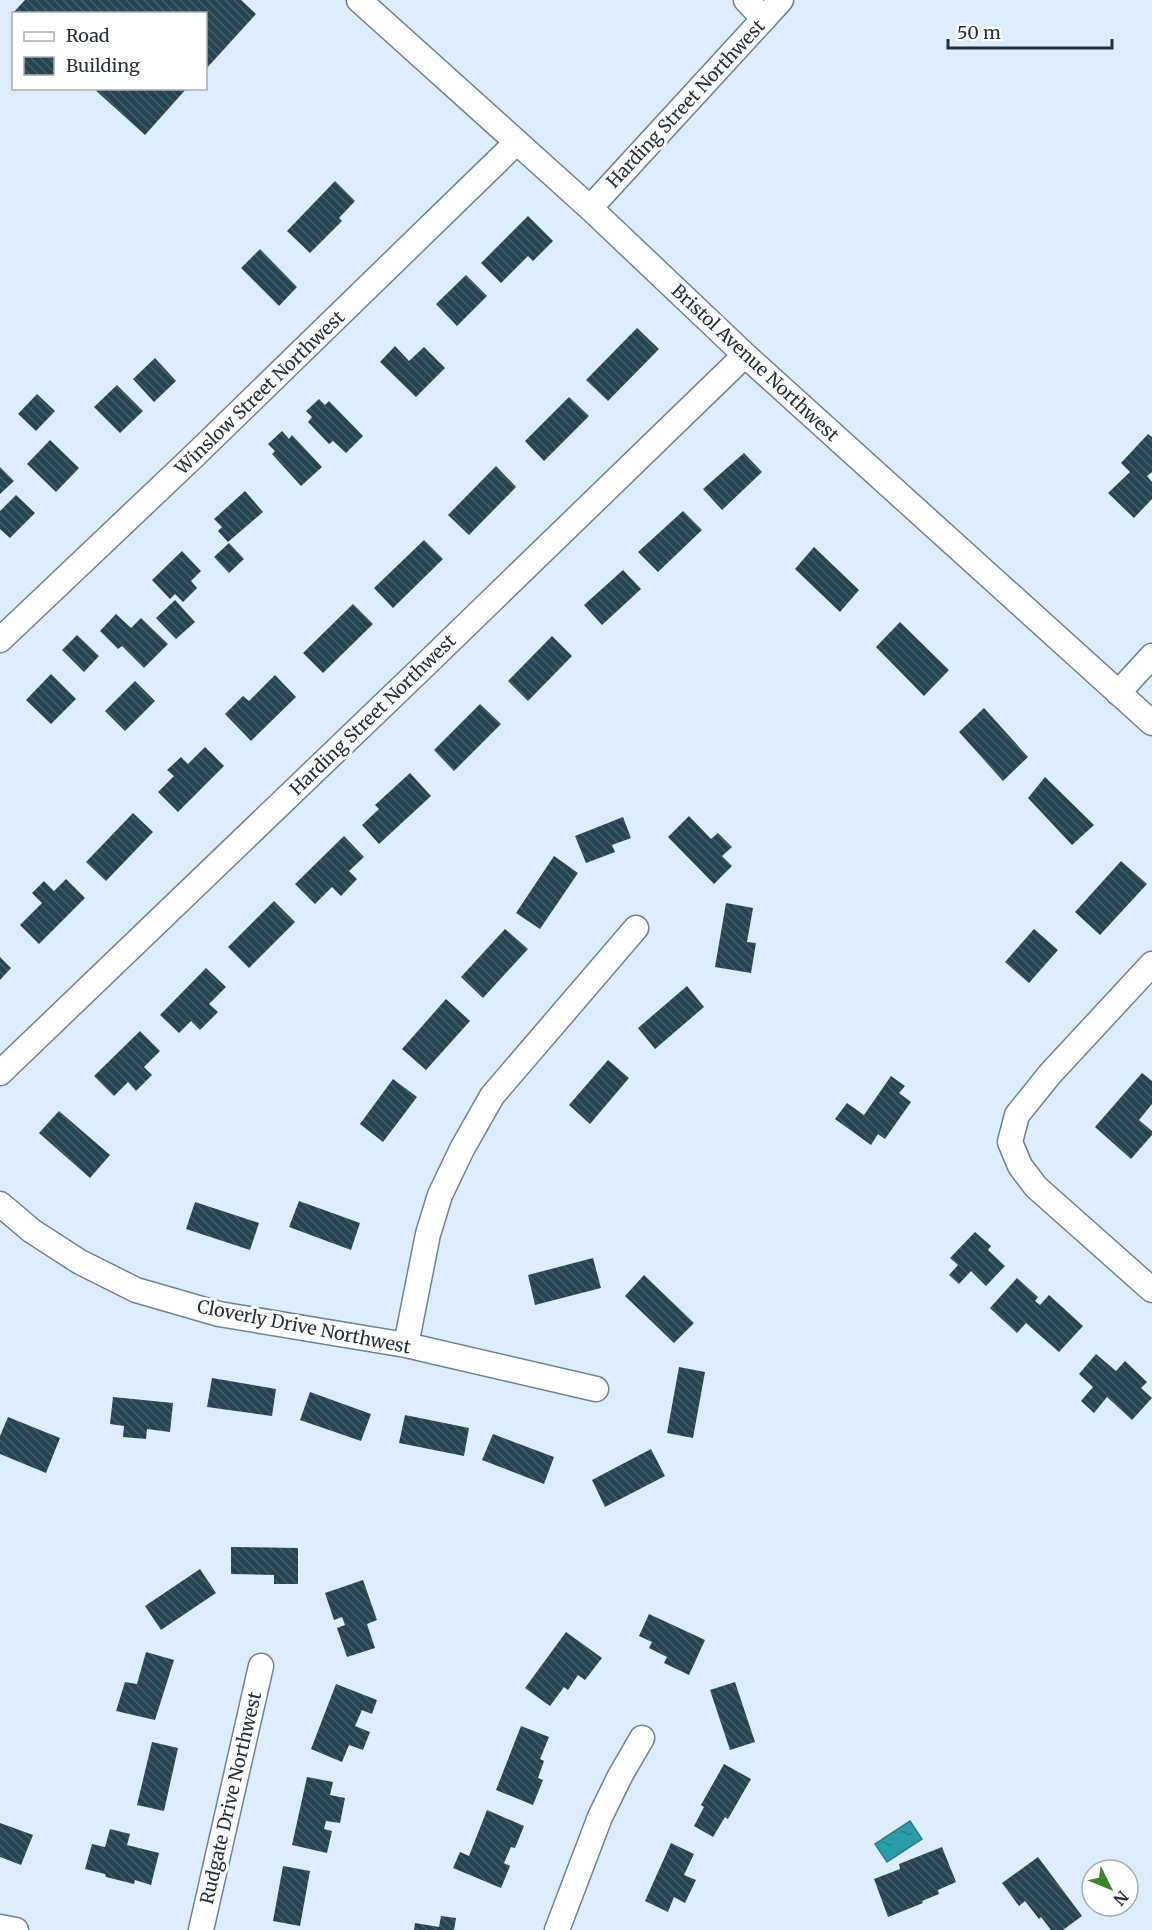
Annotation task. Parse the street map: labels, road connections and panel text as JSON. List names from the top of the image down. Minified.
{"streets":{"street":["Harding Street Northwest","Bristol Avenue Northwest","Winslow Street Northwest","Cloverly Drive Northwest","Rudgate Drive Northwest"]},"crossings":[["Harding Street Northwest","Bristol Avenue Northwest"],["Bristol Avenue Northwest","Winslow Street Northwest"]],"legend":["Road","Building"],"scale_bar":"50 m","north":"bottom right"}
